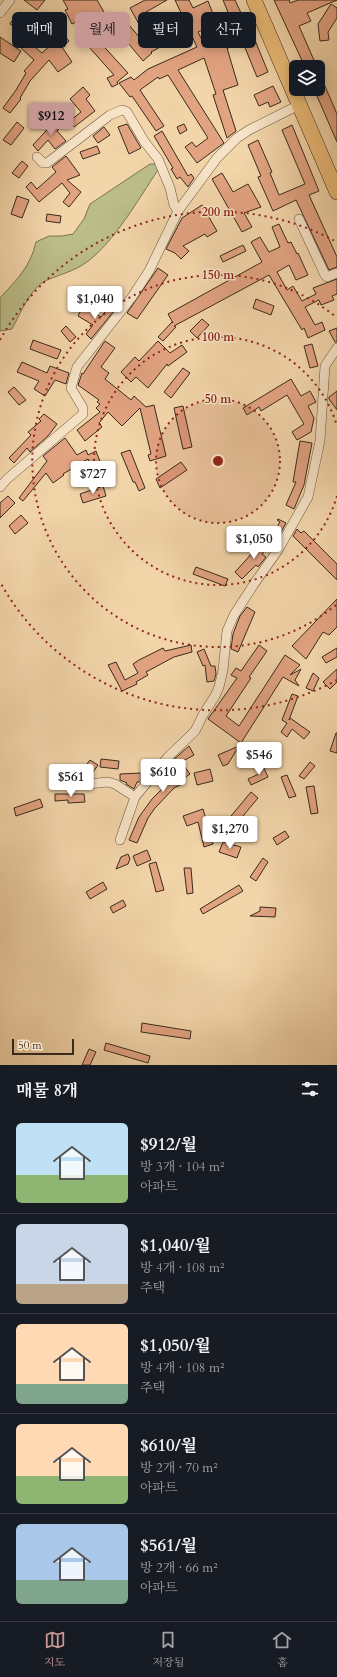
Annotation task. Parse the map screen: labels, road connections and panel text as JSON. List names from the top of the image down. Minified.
{"scale_bar":"50 m","page":{"chip":["매매","월세","필터","신규"],"price":["$912","$1,040","$727","$1,050","$546","$610","$561","$1,270"],"scale":"50 m","heading":"매물 8개","list":[{"name":"$912/월","note":"방 3개 · 104 m² · 아파트"},{"name":"$1,040/월","note":"방 4개 · 108 m² · 주택"},{"name":"$1,050/월","note":"방 4개 · 108 m² · 주택"},{"name":"$610/월","note":"방 2개 · 70 m² · 아파트"},{"name":"$561/월","note":"방 2개 · 66 m² · 아파트"}],"tabs":["지도","저장됨","홈"]},"rings":["200 m","150 m","100 m","50 m"]}
